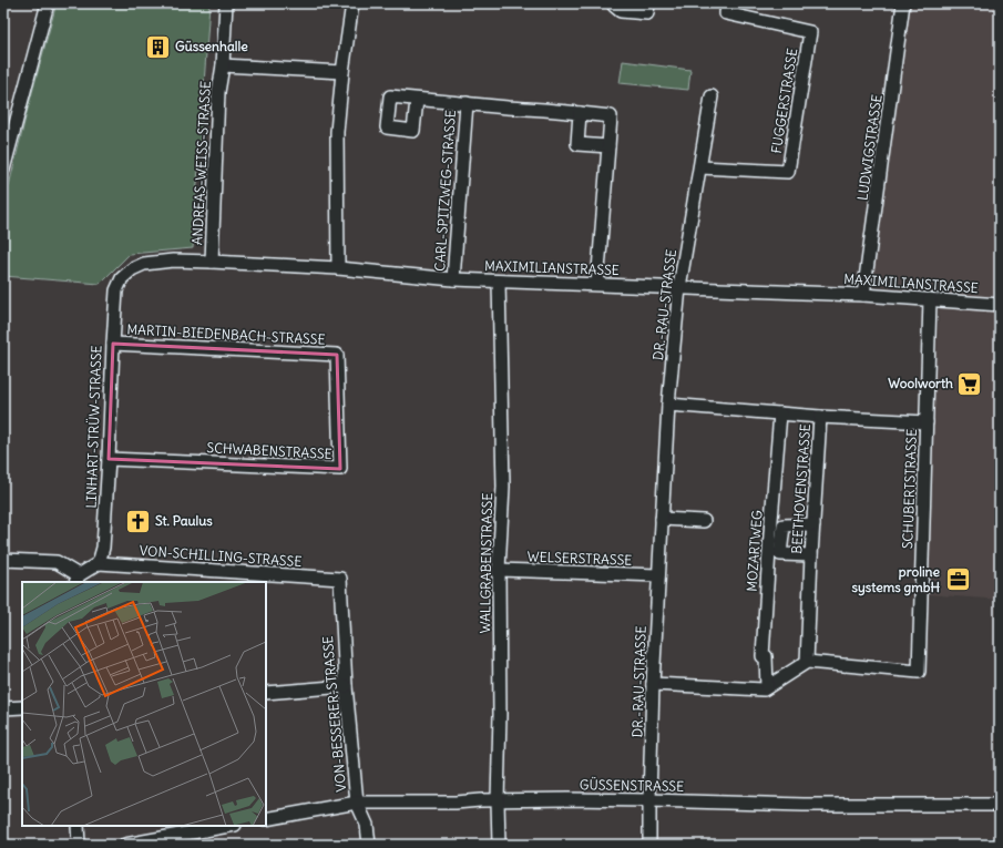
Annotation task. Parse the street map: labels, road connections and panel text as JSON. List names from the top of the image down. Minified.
{"streets":{"street":["FUGGERSTRASSE","LUDWIGSTRASSE","ANDREAS-WEISS-STRASSE","CARL-SPITZWEG-STRASSE","MAXIMILIANSTRASSE","DR.-RAU-STRASSE","MARTIN-BIEDENBACH-STRASSE","LINHART-STRÜW-STRASSE","SCHWABENSTRASSE","BEETHOVENSTRASSE","SCHUBERTSTRASSE","MOZARTWEG","VON-SCHILLING-STRASSE","WELSERSTRASSE","WALLGRABENSTRASSE","VON-BESSERER-STRASSE","GÜSSENSTRASSE"]},"crossings":[["FUGGERSTRASSE","DR.-RAU-STRASSE"],["LUDWIGSTRASSE","MAXIMILIANSTRASSE"],["ANDREAS-WEISS-STRASSE","MAXIMILIANSTRASSE"],["CARL-SPITZWEG-STRASSE","MAXIMILIANSTRASSE"],["MAXIMILIANSTRASSE","DR.-RAU-STRASSE"],["MAXIMILIANSTRASSE","LINHART-STRÜW-STRASSE"],["MAXIMILIANSTRASSE","SCHUBERTSTRASSE"],["MAXIMILIANSTRASSE","WALLGRABENSTRASSE"],["DR.-RAU-STRASSE","BEETHOVENSTRASSE"],["DR.-RAU-STRASSE","WELSERSTRASSE"],["DR.-RAU-STRASSE","GÜSSENSTRASSE"],["MARTIN-BIEDENBACH-STRASSE","LINHART-STRÜW-STRASSE"],["MARTIN-BIEDENBACH-STRASSE","SCHWABENSTRASSE"],["LINHART-STRÜW-STRASSE","SCHWABENSTRASSE"],["LINHART-STRÜW-STRASSE","VON-SCHILLING-STRASSE"],["BEETHOVENSTRASSE","SCHUBERTSTRASSE"],["BEETHOVENSTRASSE","MOZARTWEG"],["VON-SCHILLING-STRASSE","VON-BESSERER-STRASSE"],["WELSERSTRASSE","WALLGRABENSTRASSE"],["WALLGRABENSTRASSE","GÜSSENSTRASSE"],["VON-BESSERER-STRASSE","GÜSSENSTRASSE"]],"places":{"building":["Güssenhalle"],"supermarket":["Woolworth"],"church":["St. Paulus"],"office":["proline systems gmbH"]}}
